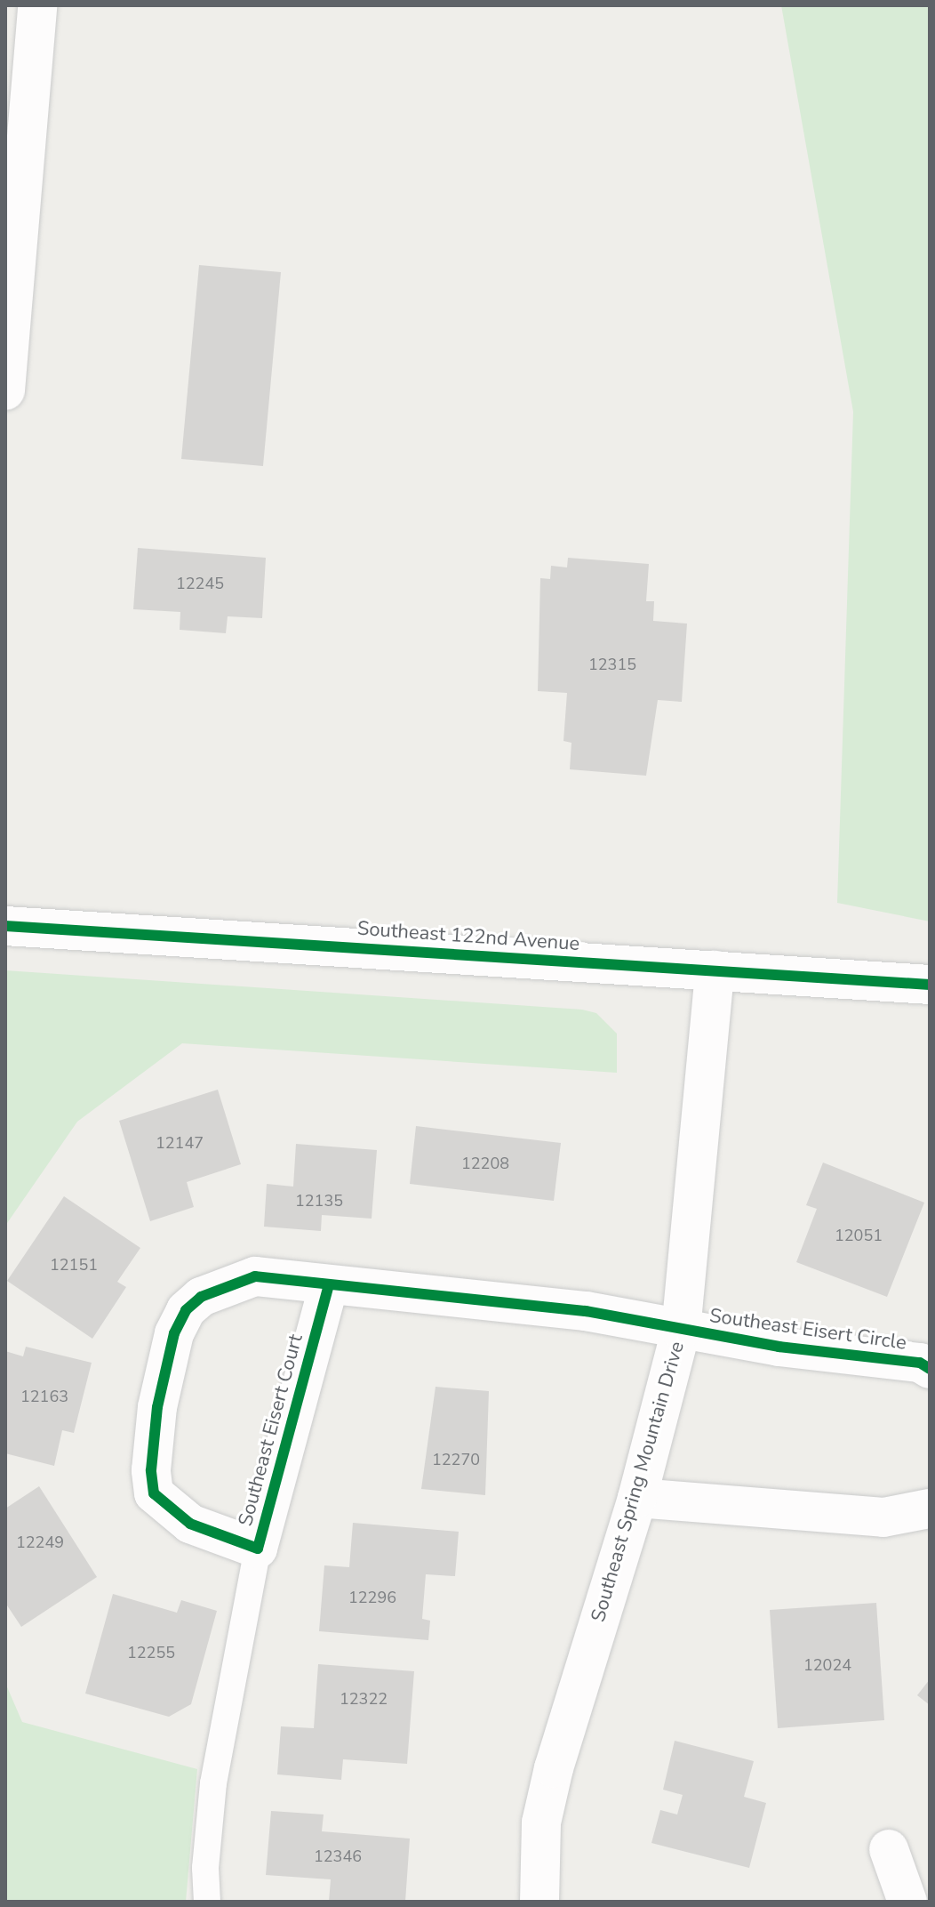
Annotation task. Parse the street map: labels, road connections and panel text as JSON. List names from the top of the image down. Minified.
{"streets":{"street":["Southeast 122nd Avenue","Southeast Eisert Circle","Southeast Eisert Court","Southeast Spring Mountain Drive"]},"crossings":[["Southeast 122nd Avenue","Southeast Spring Mountain Drive"],["Southeast Eisert Circle","Southeast Eisert Court"],["Southeast Eisert Circle","Southeast Spring Mountain Drive"],["Southeast Eisert Court","Southeast Spring Mountain Drive"]],"house_numbers":["12245","12315","12147","12208","12135","12051","12151","12163","12270","12249","12296","12255","12024","12322","12346"]}
